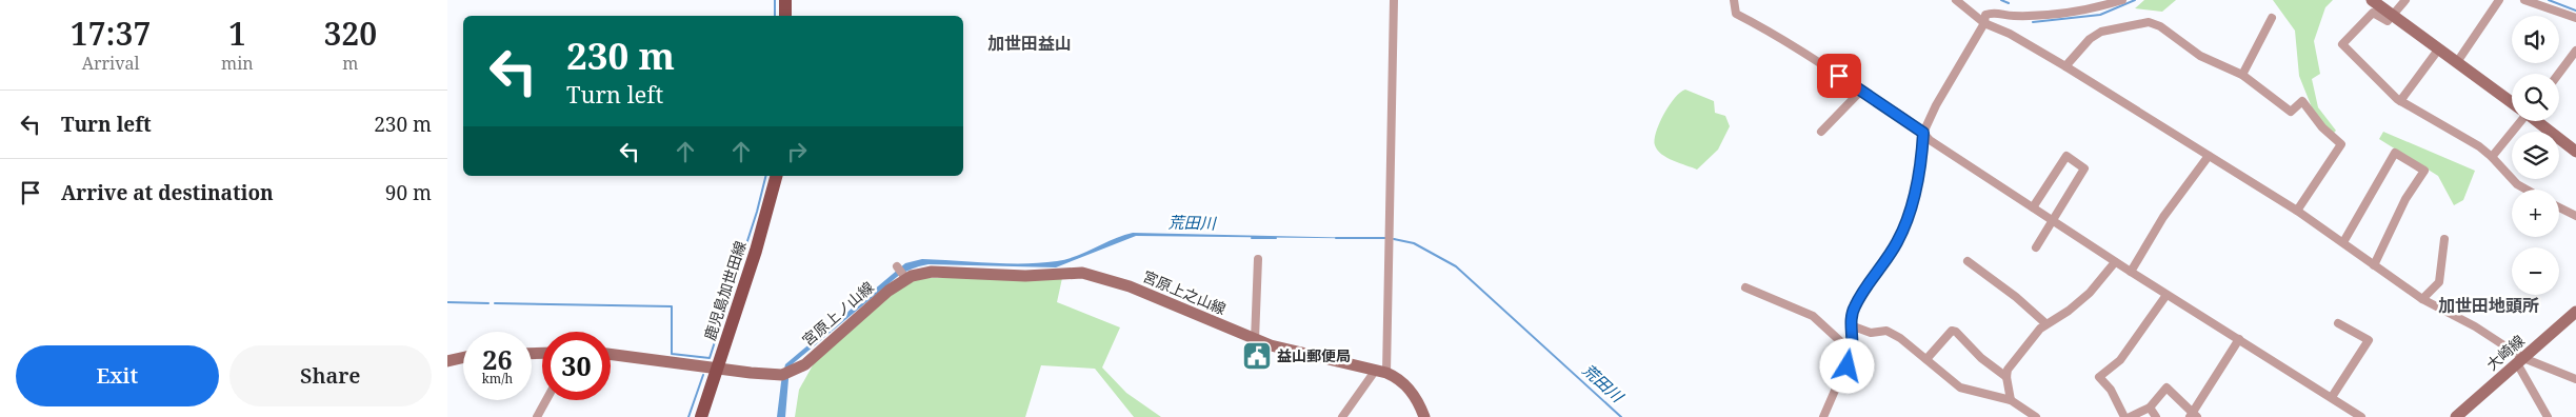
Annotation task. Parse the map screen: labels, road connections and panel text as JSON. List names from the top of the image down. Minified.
{"streets":{"main road":["鹿児島加世田線"],"street":["宮原上之山線","宮原上ノ山線","大崎線"]},"crossings":[["鹿児島加世田線","宮原上ノ山線"],["宮原上之山線","宮原上ノ山線"]],"districts":["加世田益山","加世田地頭所"],"water":["荒田川"],"places":{"public building":["益山郵便局"]},"page":{"eta":["17:37","Arrival","1","min","320","m"],"map_buttons":["+","−"],"turn":["230 m","Turn left"],"list":[{"name":"Turn left","value":"230 m"},{"name":"Arrive at destination","value":"90 m"}],"speed":"26 km/h","limit":"30","buttons":["Exit","Share"]}}
